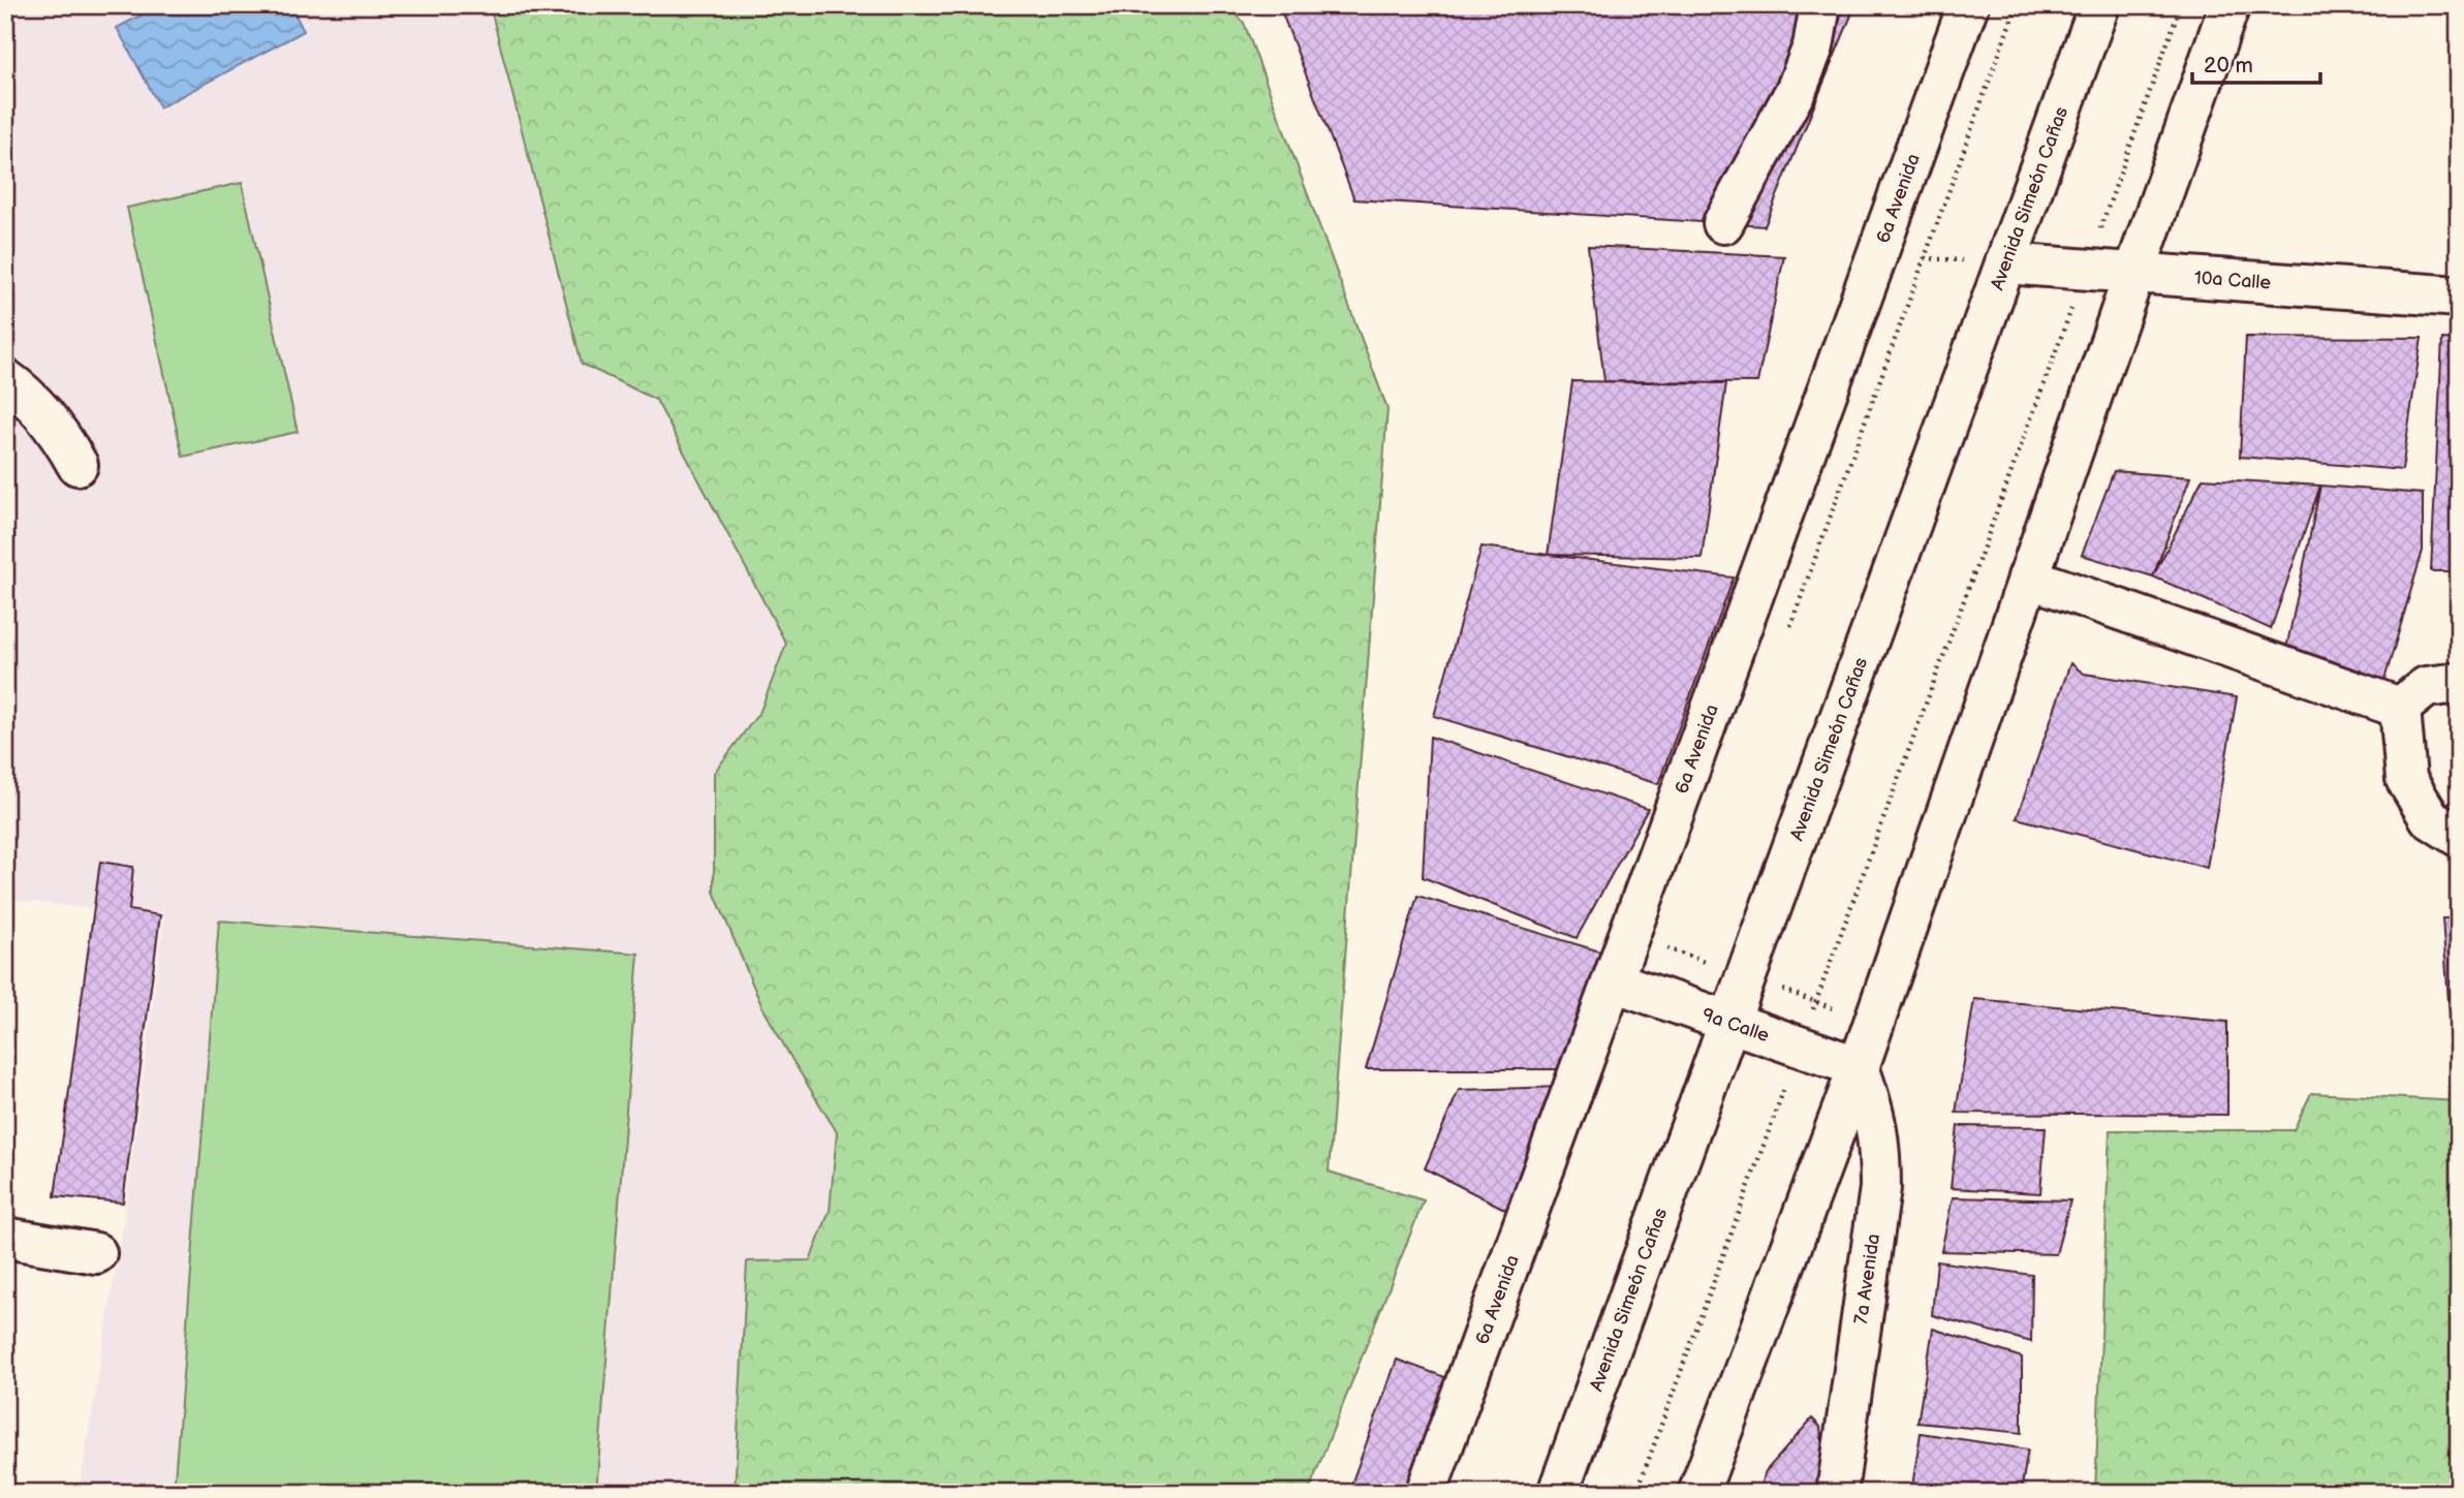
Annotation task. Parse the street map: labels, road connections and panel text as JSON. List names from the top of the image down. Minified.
{"streets":{"street":["6a Avenida","Avenida Simeón Cañas","10a Calle","9a Calle","7a Avenida"]},"crossings":[["6a Avenida","9a Calle"],["Avenida Simeón Cañas","10a Calle"],["Avenida Simeón Cañas","9a Calle"],["9a Calle","7a Avenida"]],"scale_bar":"20 m"}
